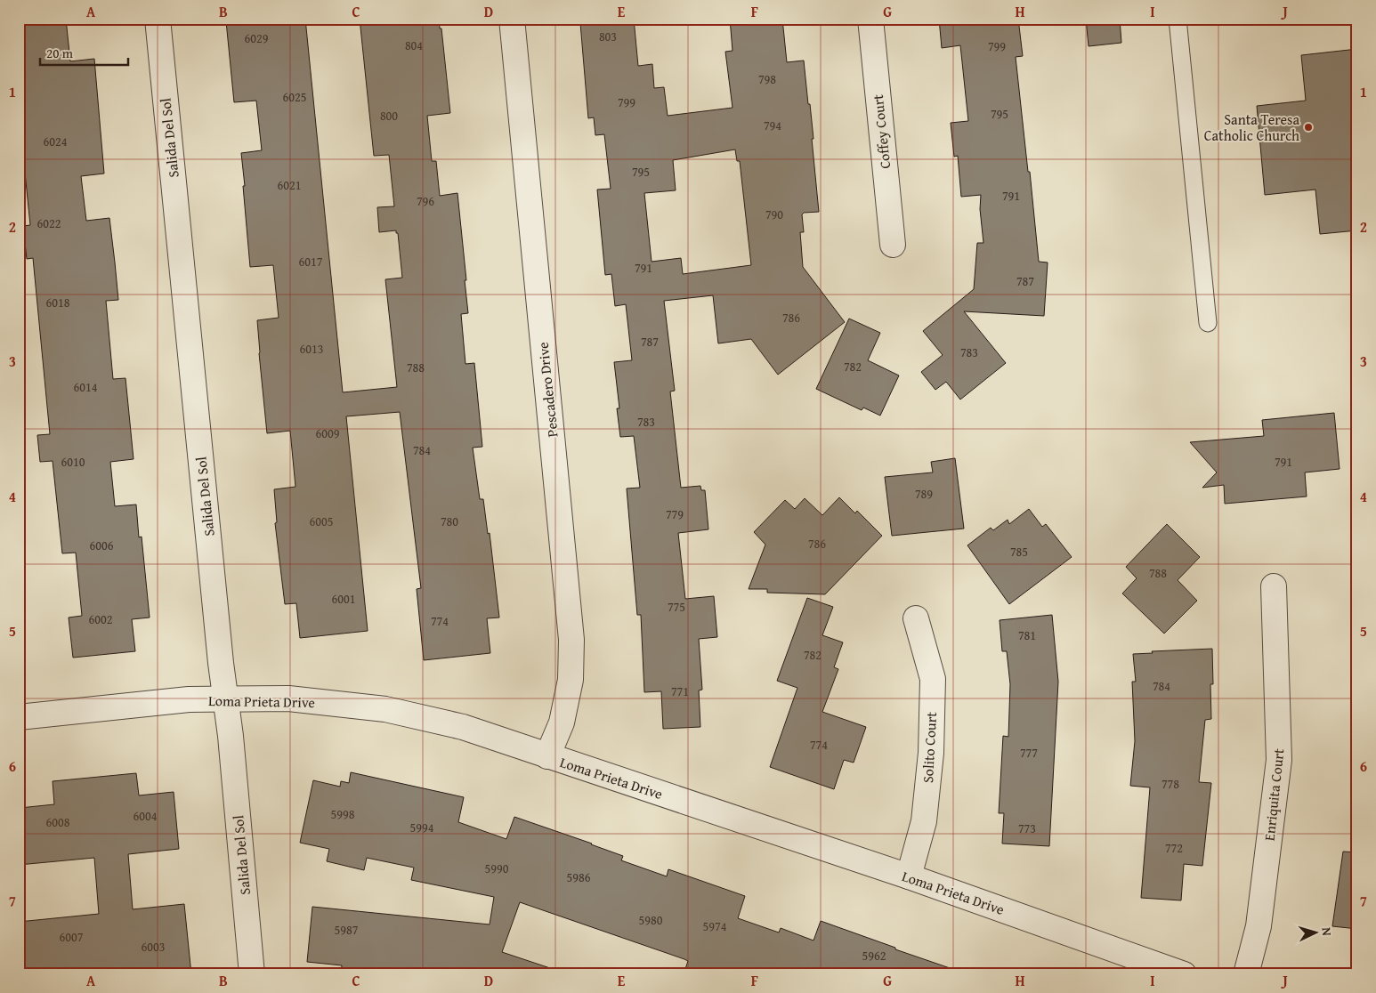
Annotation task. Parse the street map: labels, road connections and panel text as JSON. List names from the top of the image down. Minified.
{"streets":{"street":["Coffey Court","Salida Del Sol","Pescadero Drive","Loma Prieta Drive","Solito Court","Enriquita Court"]},"crossings":[["Salida Del Sol","Loma Prieta Drive"],["Pescadero Drive","Loma Prieta Drive"],["Loma Prieta Drive","Solito Court"]],"places":["Santa Teresa Catholic Church"],"house_numbers":["803","6029","804","799","798","6025","799","795","800","794","6024","795","6021","791","796","790","6022","6017","791","787","6018","786","787","6013","783","782","788","6014","783","6009","784","6010","791","789","779","6005","780","786","6006","785","788","6001","775","6002","774","781","782","784","771","774","777","778","5998","6004","6008","5994","773","772","5990","5986","5980","5974","5987","6007","6003","5962"],"scale_bar":"20 m","north":"right","grid":{"columns":["A","B","C","D","E","F","G","H","I","J"],"rows":["1","2","3","4","5","6","7"]}}
